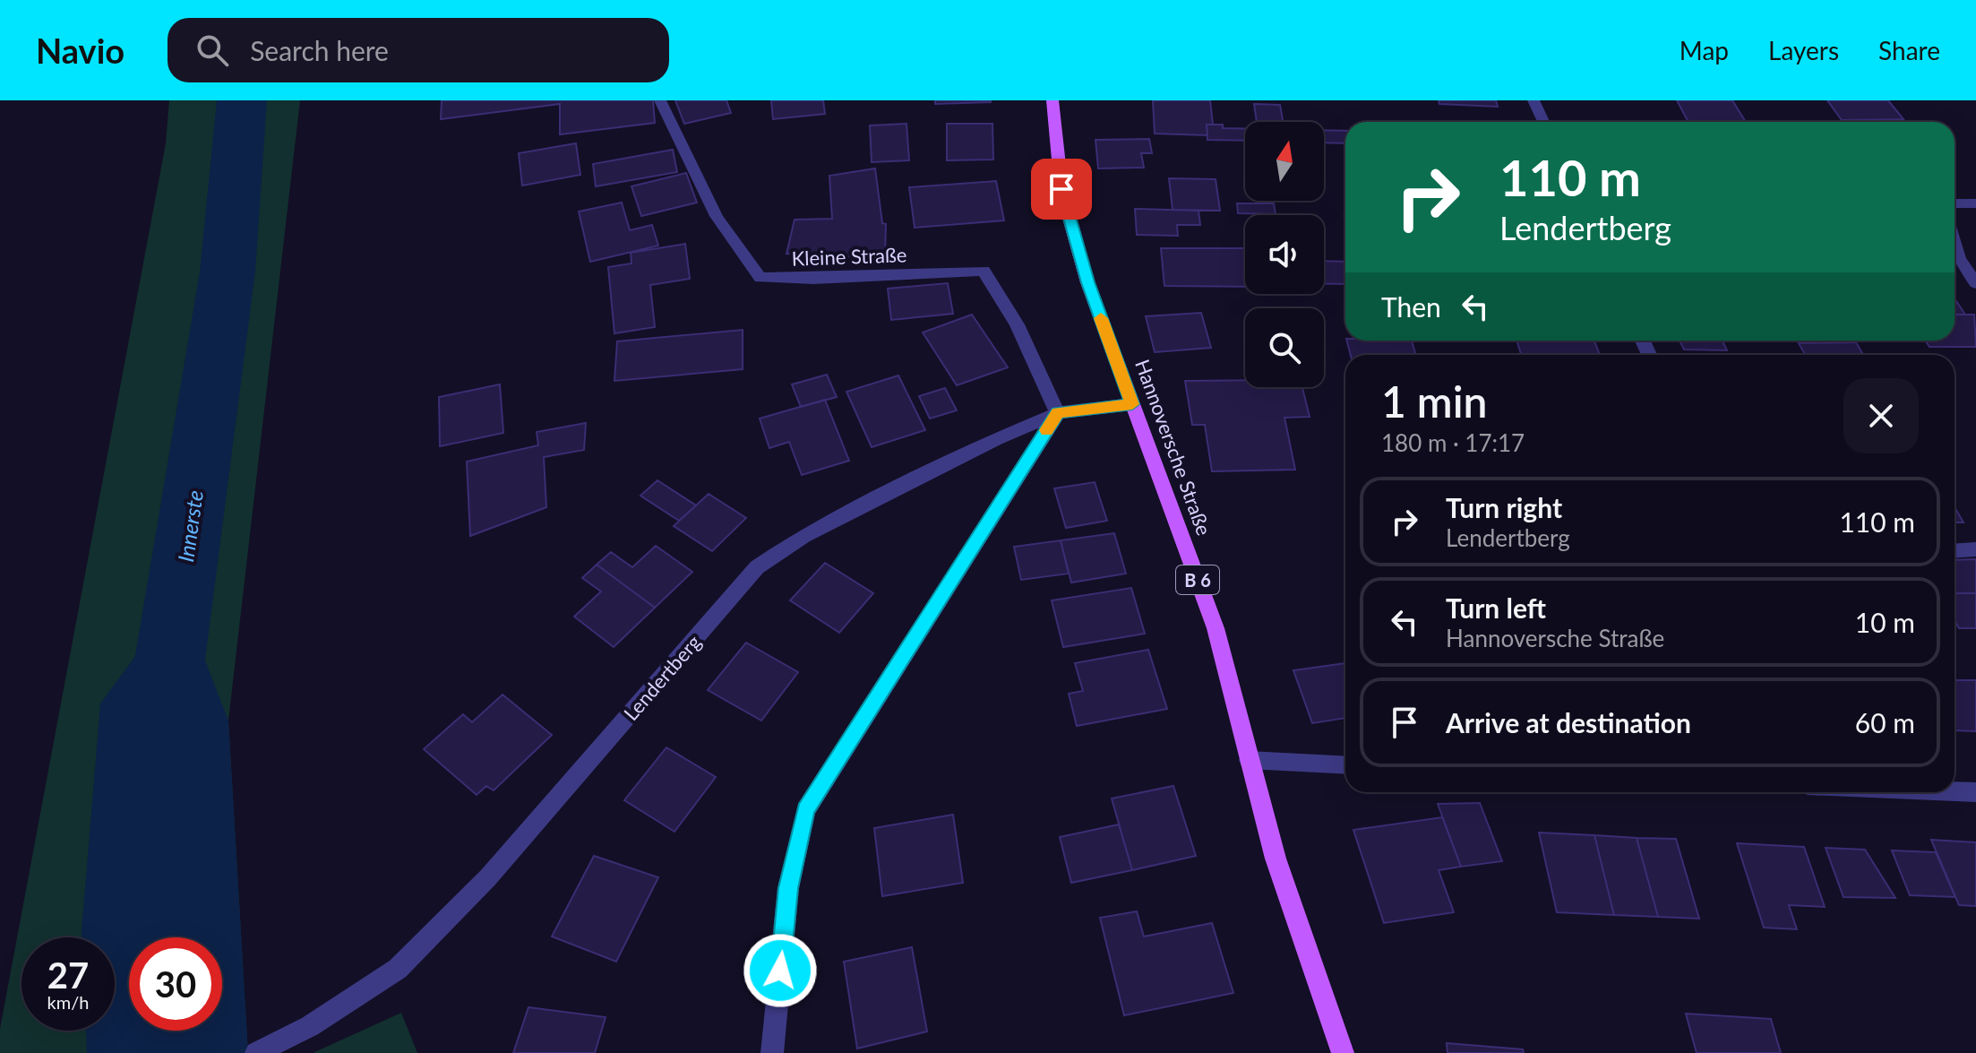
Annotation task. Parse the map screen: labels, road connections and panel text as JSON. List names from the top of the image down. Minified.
{"streets":{"main road":["Hannoversche Straße","B 6"],"street":["Kleine Straße","Lendertberg"]},"crossings":[["Kleine Straße","Lendertberg"],["Hannoversche Straße","Lendertberg"]],"water":["Innerste"],"north":"top","page":{"header":"Navio","search":"Search here","nav":["Map","Layers","Share"],"turn":["110 m","Lendertberg"],"then":"Then","heading":["1 min","180 m · 17:17"],"list":[{"name":"Turn right","note":"Lendertberg","value":"110 m"},{"name":"Turn left","note":"Hannoversche Straße","value":"10 m"},{"name":"Arrive at destination","value":"60 m"}],"speed":"27 km/h","limit":"30"}}
